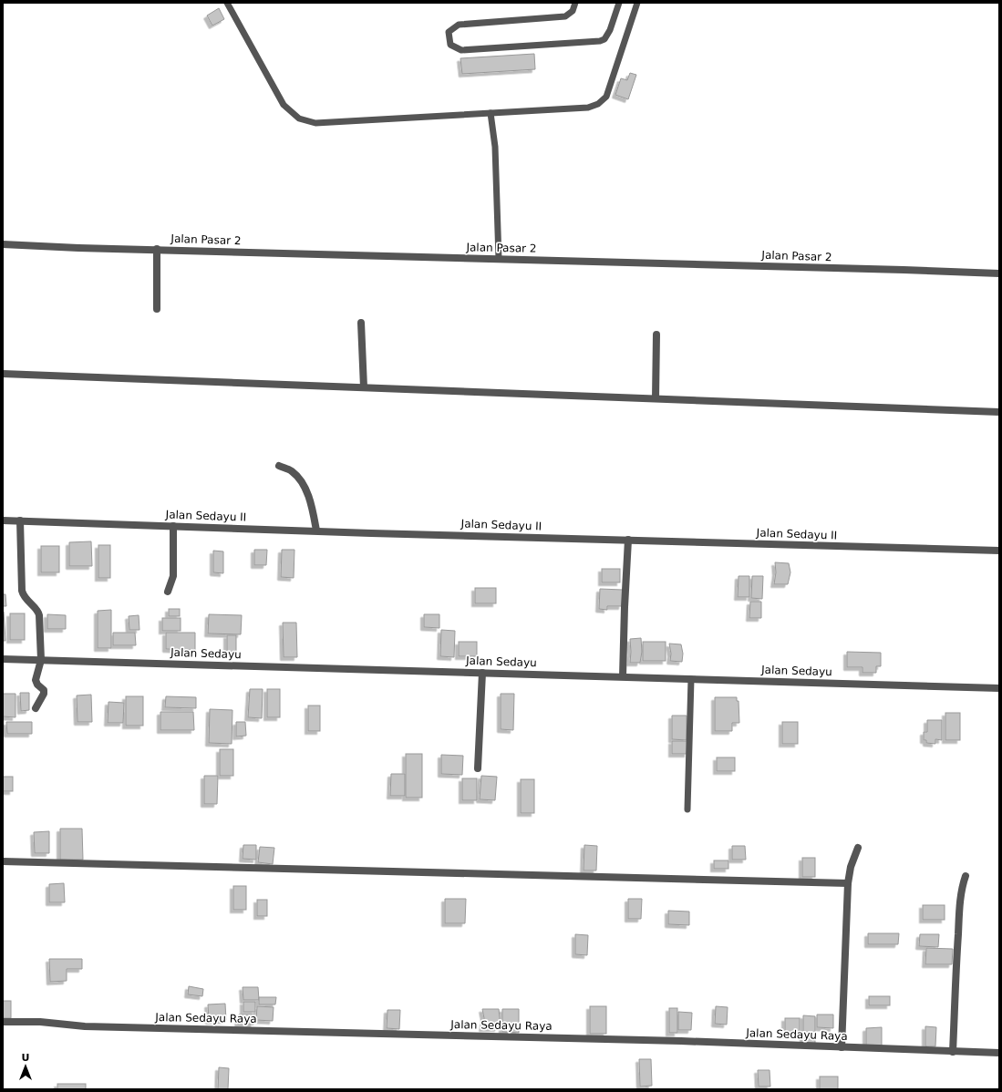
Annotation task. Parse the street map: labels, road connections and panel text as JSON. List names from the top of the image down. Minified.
{"streets":{"street":["Jalan Pasar 2","Jalan Sedayu II","Jalan Sedayu","Jalan Sedayu Raya"]},"north":"top"}
